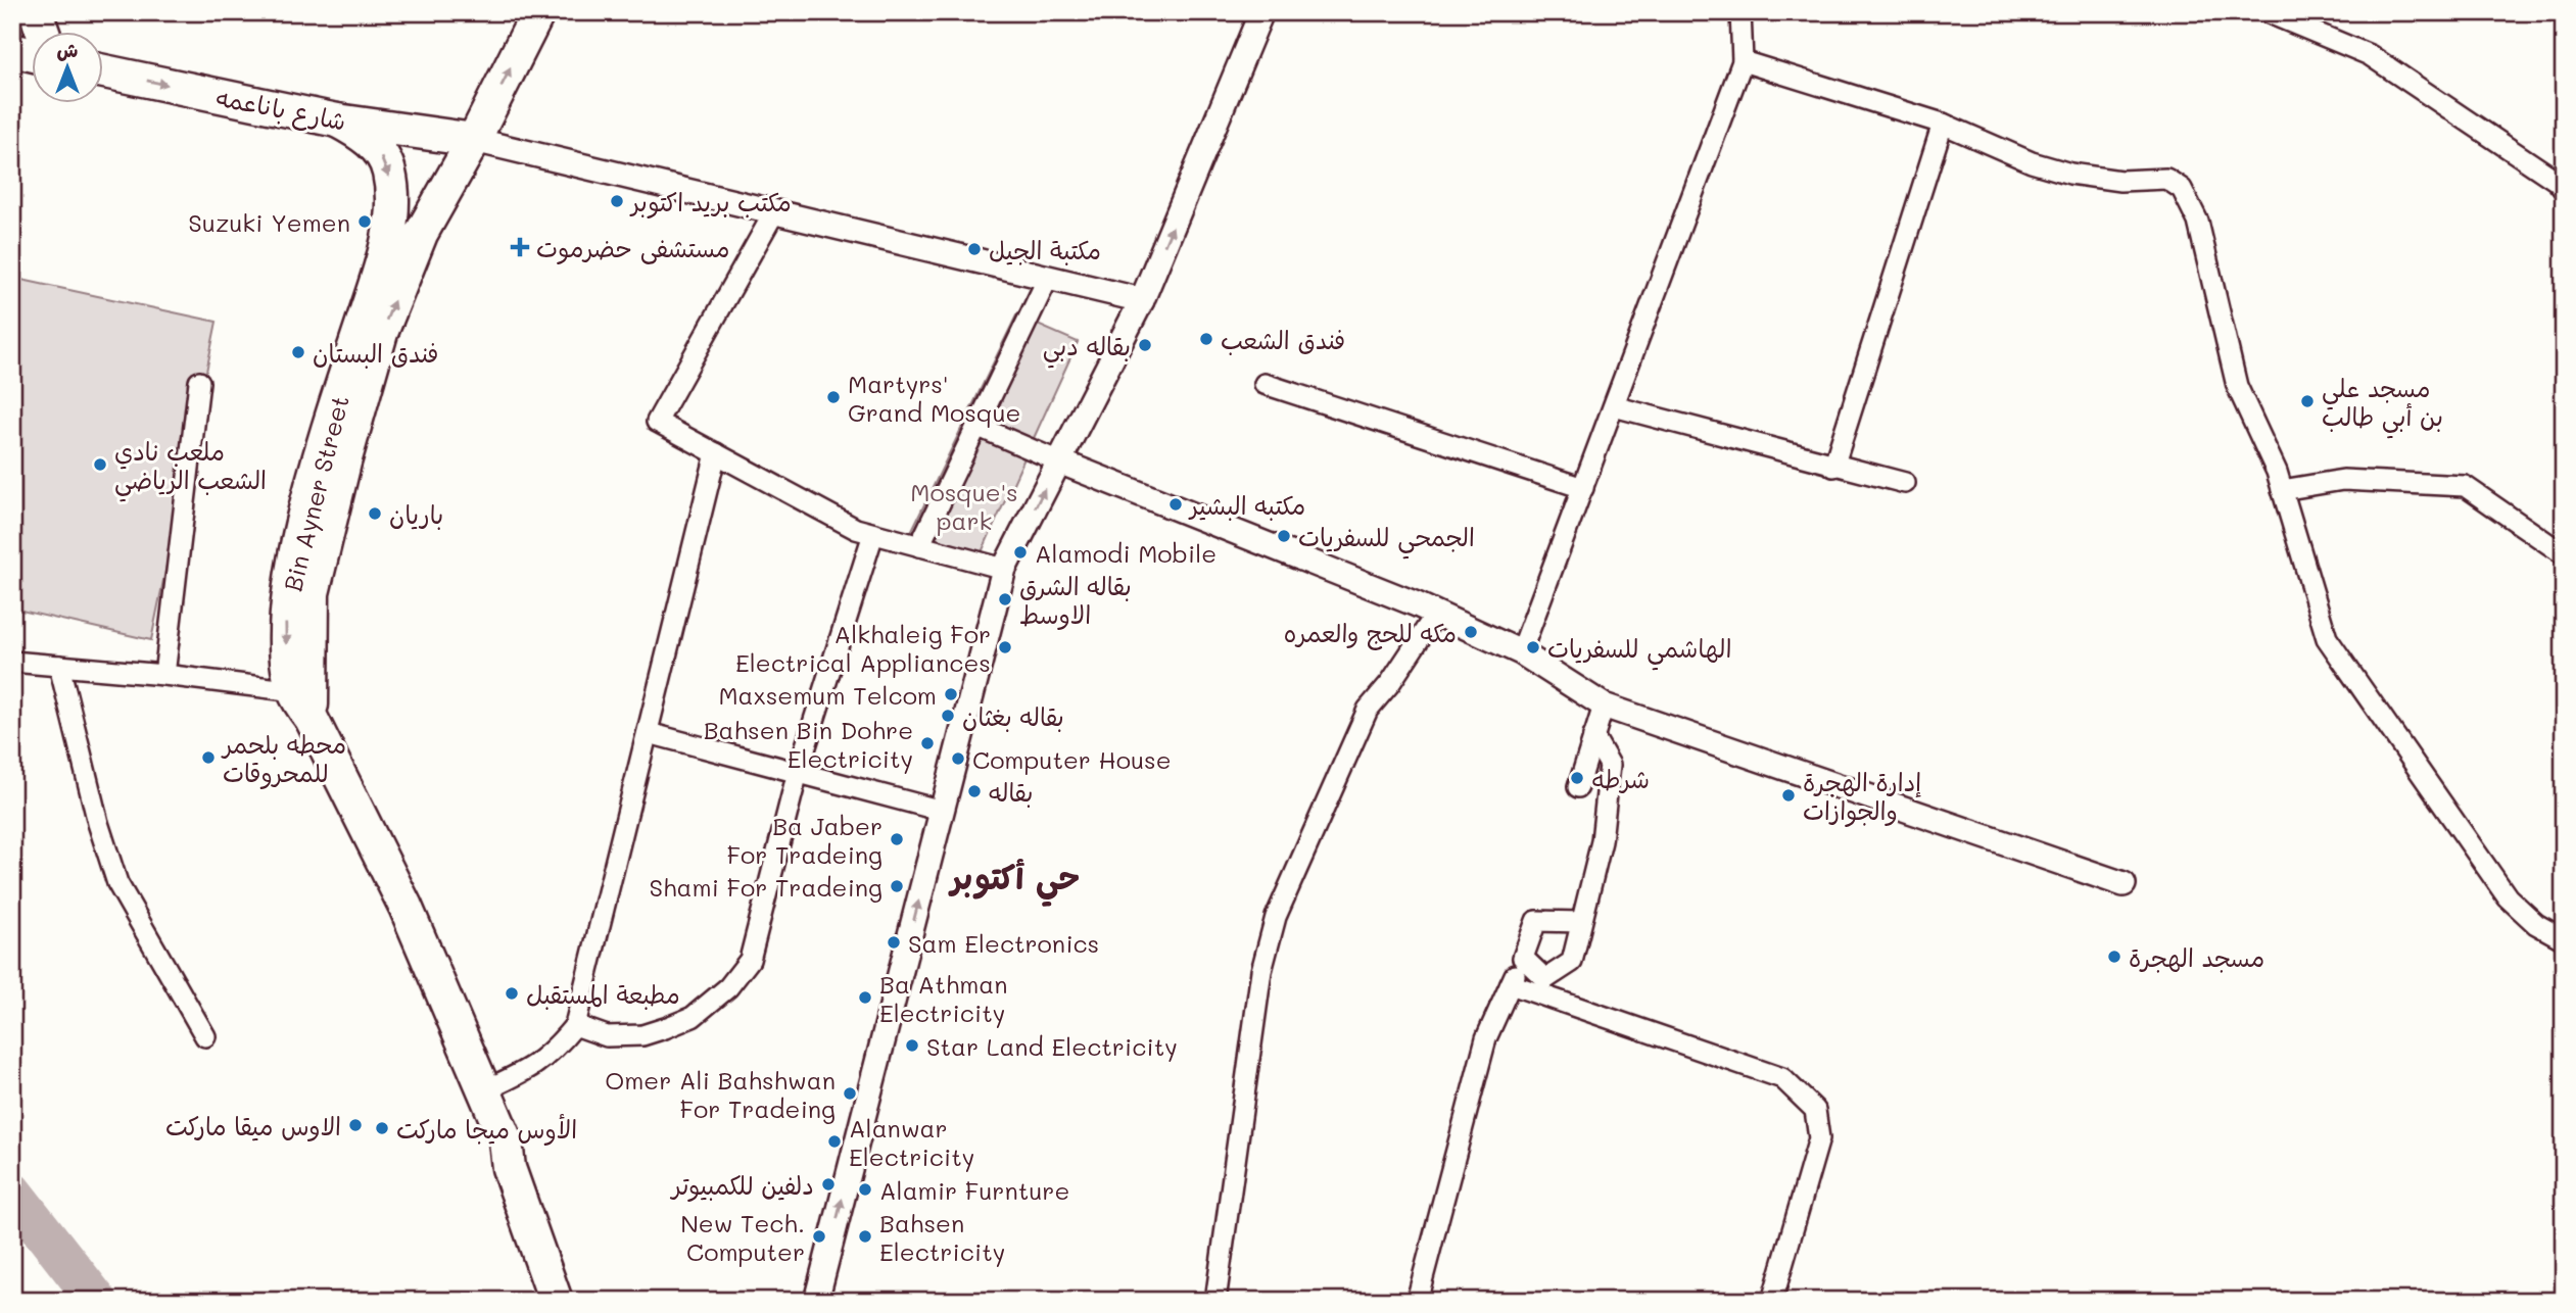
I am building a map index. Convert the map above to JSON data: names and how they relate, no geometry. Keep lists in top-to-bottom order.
{
  "streets": {
    "highway": ["شارع باناعمه", "Bin Ayner Street"]
  },
  "crossings": [
    ["شارع باناعمه", "Bin Ayner Street"]
  ],
  "one_way": ["شارع باناعمه"],
  "districts": ["حي أكتوبر"],
  "parks": ["Mosque's park"],
  "places": {
    "other": [
      "مكتب بريد اكتوبر",
      "Suzuki Yemen",
      "مكتبة الجيل",
      "فندق الشعب",
      "بقاله دبي",
      "فندق البستان",
      "Martyrs' Grand Mosque",
      "مسجد علي بن أبي طالب",
      "ملعب نادي الشعب الرياضي",
      "مكتبه البشير",
      "باريان",
      "الجمحي للسفريات",
      "Alamodi Mobile",
      "بقاله الشرق الاوسط",
      "مكه للحج والعمره",
      "Alkhaleig For Electrical Appliances",
      "الهاشمي للسفريات",
      "Maxsemum Telcom",
      "بقاله بغثان",
      "Bahsen Bin Dohre Electricity",
      "محطه بلحمر للمحروقات",
      "Computer House",
      "شرطه",
      "بقاله",
      "إدارة الهجرة والجوازات",
      "Ba Jaber For Tradeing",
      "Shami For Tradeing",
      "Sam Electronics",
      "مسجد الهجرة",
      "مطبعة المستقبل",
      "Ba Athman Electricity",
      "Star Land Electricity",
      "Omer Ali Bahshwan For Tradeing",
      "الاوس ميقا ماركت",
      "الأوس ميجا ماركت",
      "Alanwar Electricity",
      "دلفين للكمبيوتر",
      "Alamir Furnture",
      "New Tech. Computer",
      "Bahsen Electricity"
    ],
    "health": ["مستشفى حضرموت"]
  },
  "north": "top"
}
